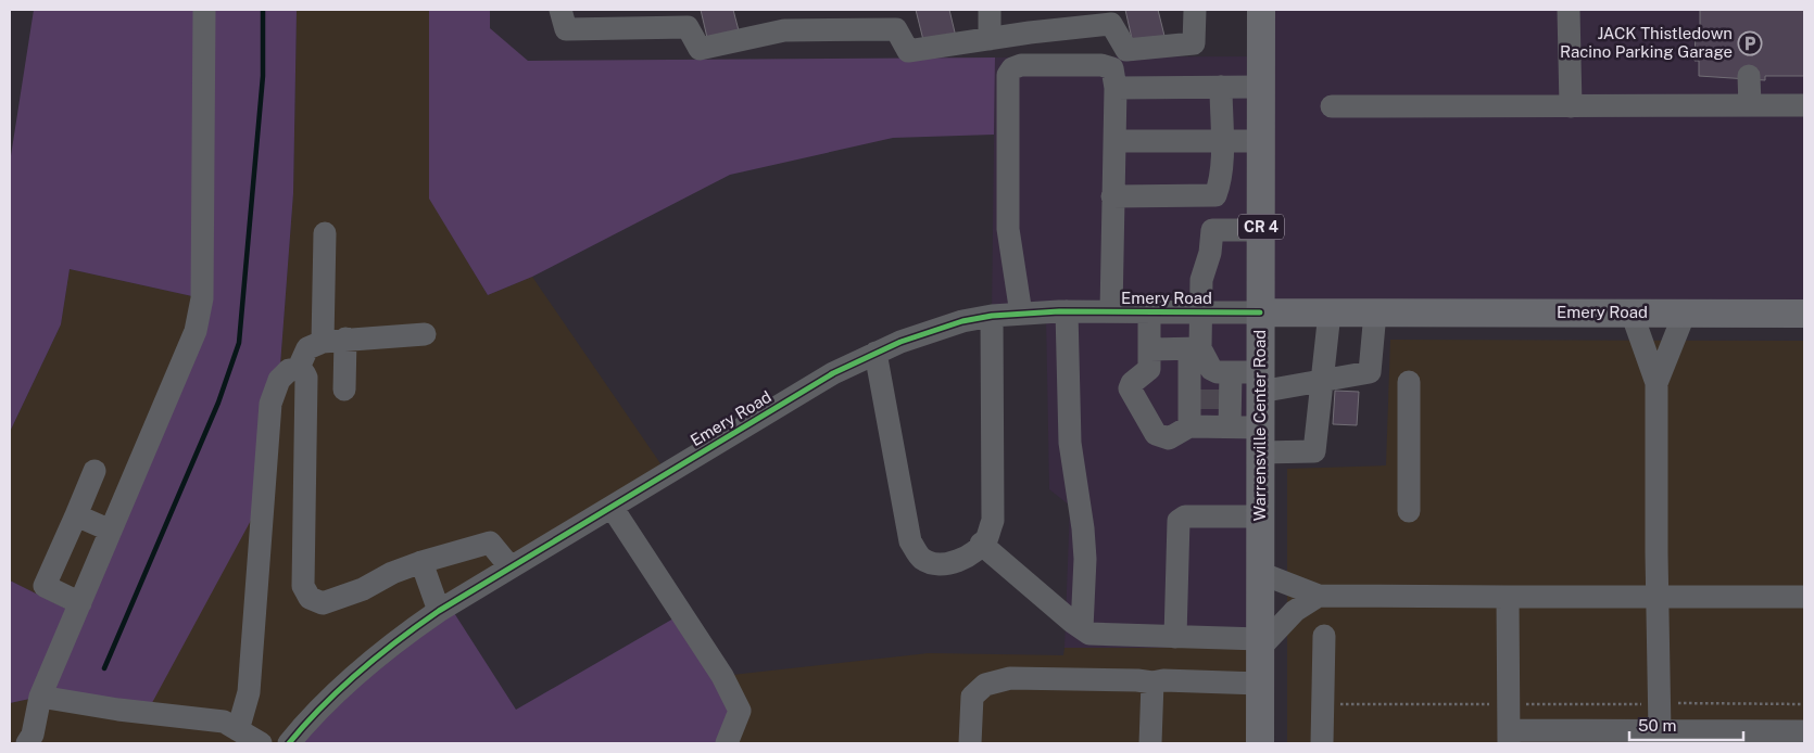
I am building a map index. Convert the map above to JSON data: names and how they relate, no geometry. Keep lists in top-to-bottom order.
{
  "streets": {
    "main road": ["CR 4", "Emery Road", "Warrensville Center Road"]
  },
  "crossings": [
    ["Emery Road", "Warrensville Center Road"]
  ],
  "places": {
    "parking": ["JACK Thistledown Racino Parking Garage"]
  },
  "scale_bar": "50 m"
}
